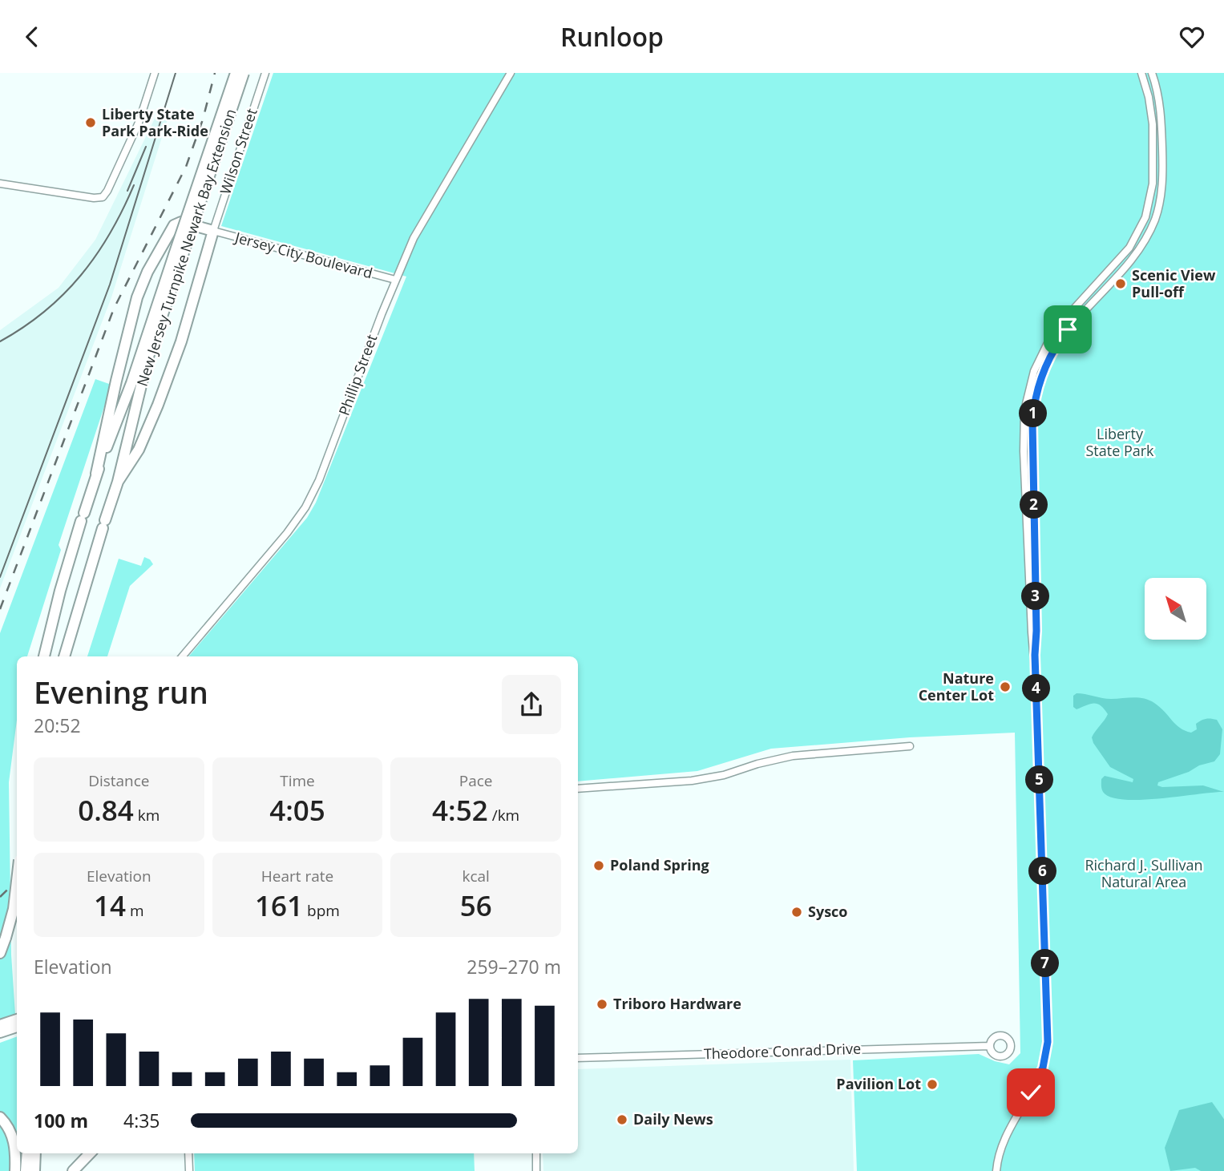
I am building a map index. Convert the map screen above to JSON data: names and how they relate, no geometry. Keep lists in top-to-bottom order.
{
  "streets": {
    "highway": ["New Jersey Turnpike Newark Bay Extension"],
    "street": [
      "Wilson Street",
      "Jersey City Boulevard",
      "Phillip Street",
      "Theodore Conrad Drive"
    ]
  },
  "crossings": [
    ["Wilson Street", "Jersey City Boulevard"],
    ["Jersey City Boulevard", "Phillip Street"]
  ],
  "parks": ["Liberty State Park", "Richard J. Sullivan Natural Area"],
  "places": [
    "Liberty State Park Park-Ride",
    "Scenic View Pull-off",
    "Nature Center Lot",
    "Poland Spring",
    "Sysco",
    "Triboro Hardware",
    "Pavilion Lot",
    "Daily News"
  ],
  "north": "top left",
  "page": {
    "header": "Runloop",
    "pins": [
      "1",
      "2",
      "3",
      "4",
      "5",
      "6",
      "7"
    ],
    "heading": ["Evening run", "20:52"],
    "stats": [
      ["Distance", "0.84 km"],
      ["Time", "4:05"],
      ["Pace", "4:52 /km"],
      ["Elevation", "14 m"],
      ["Heart rate", "161 bpm"],
      ["kcal", "56"]
    ],
    "chart": ["Elevation", "259–270 m"],
    "list": [
      {
        "name": "100 m",
        "note": "4:35"
      }
    ]
  }
}
